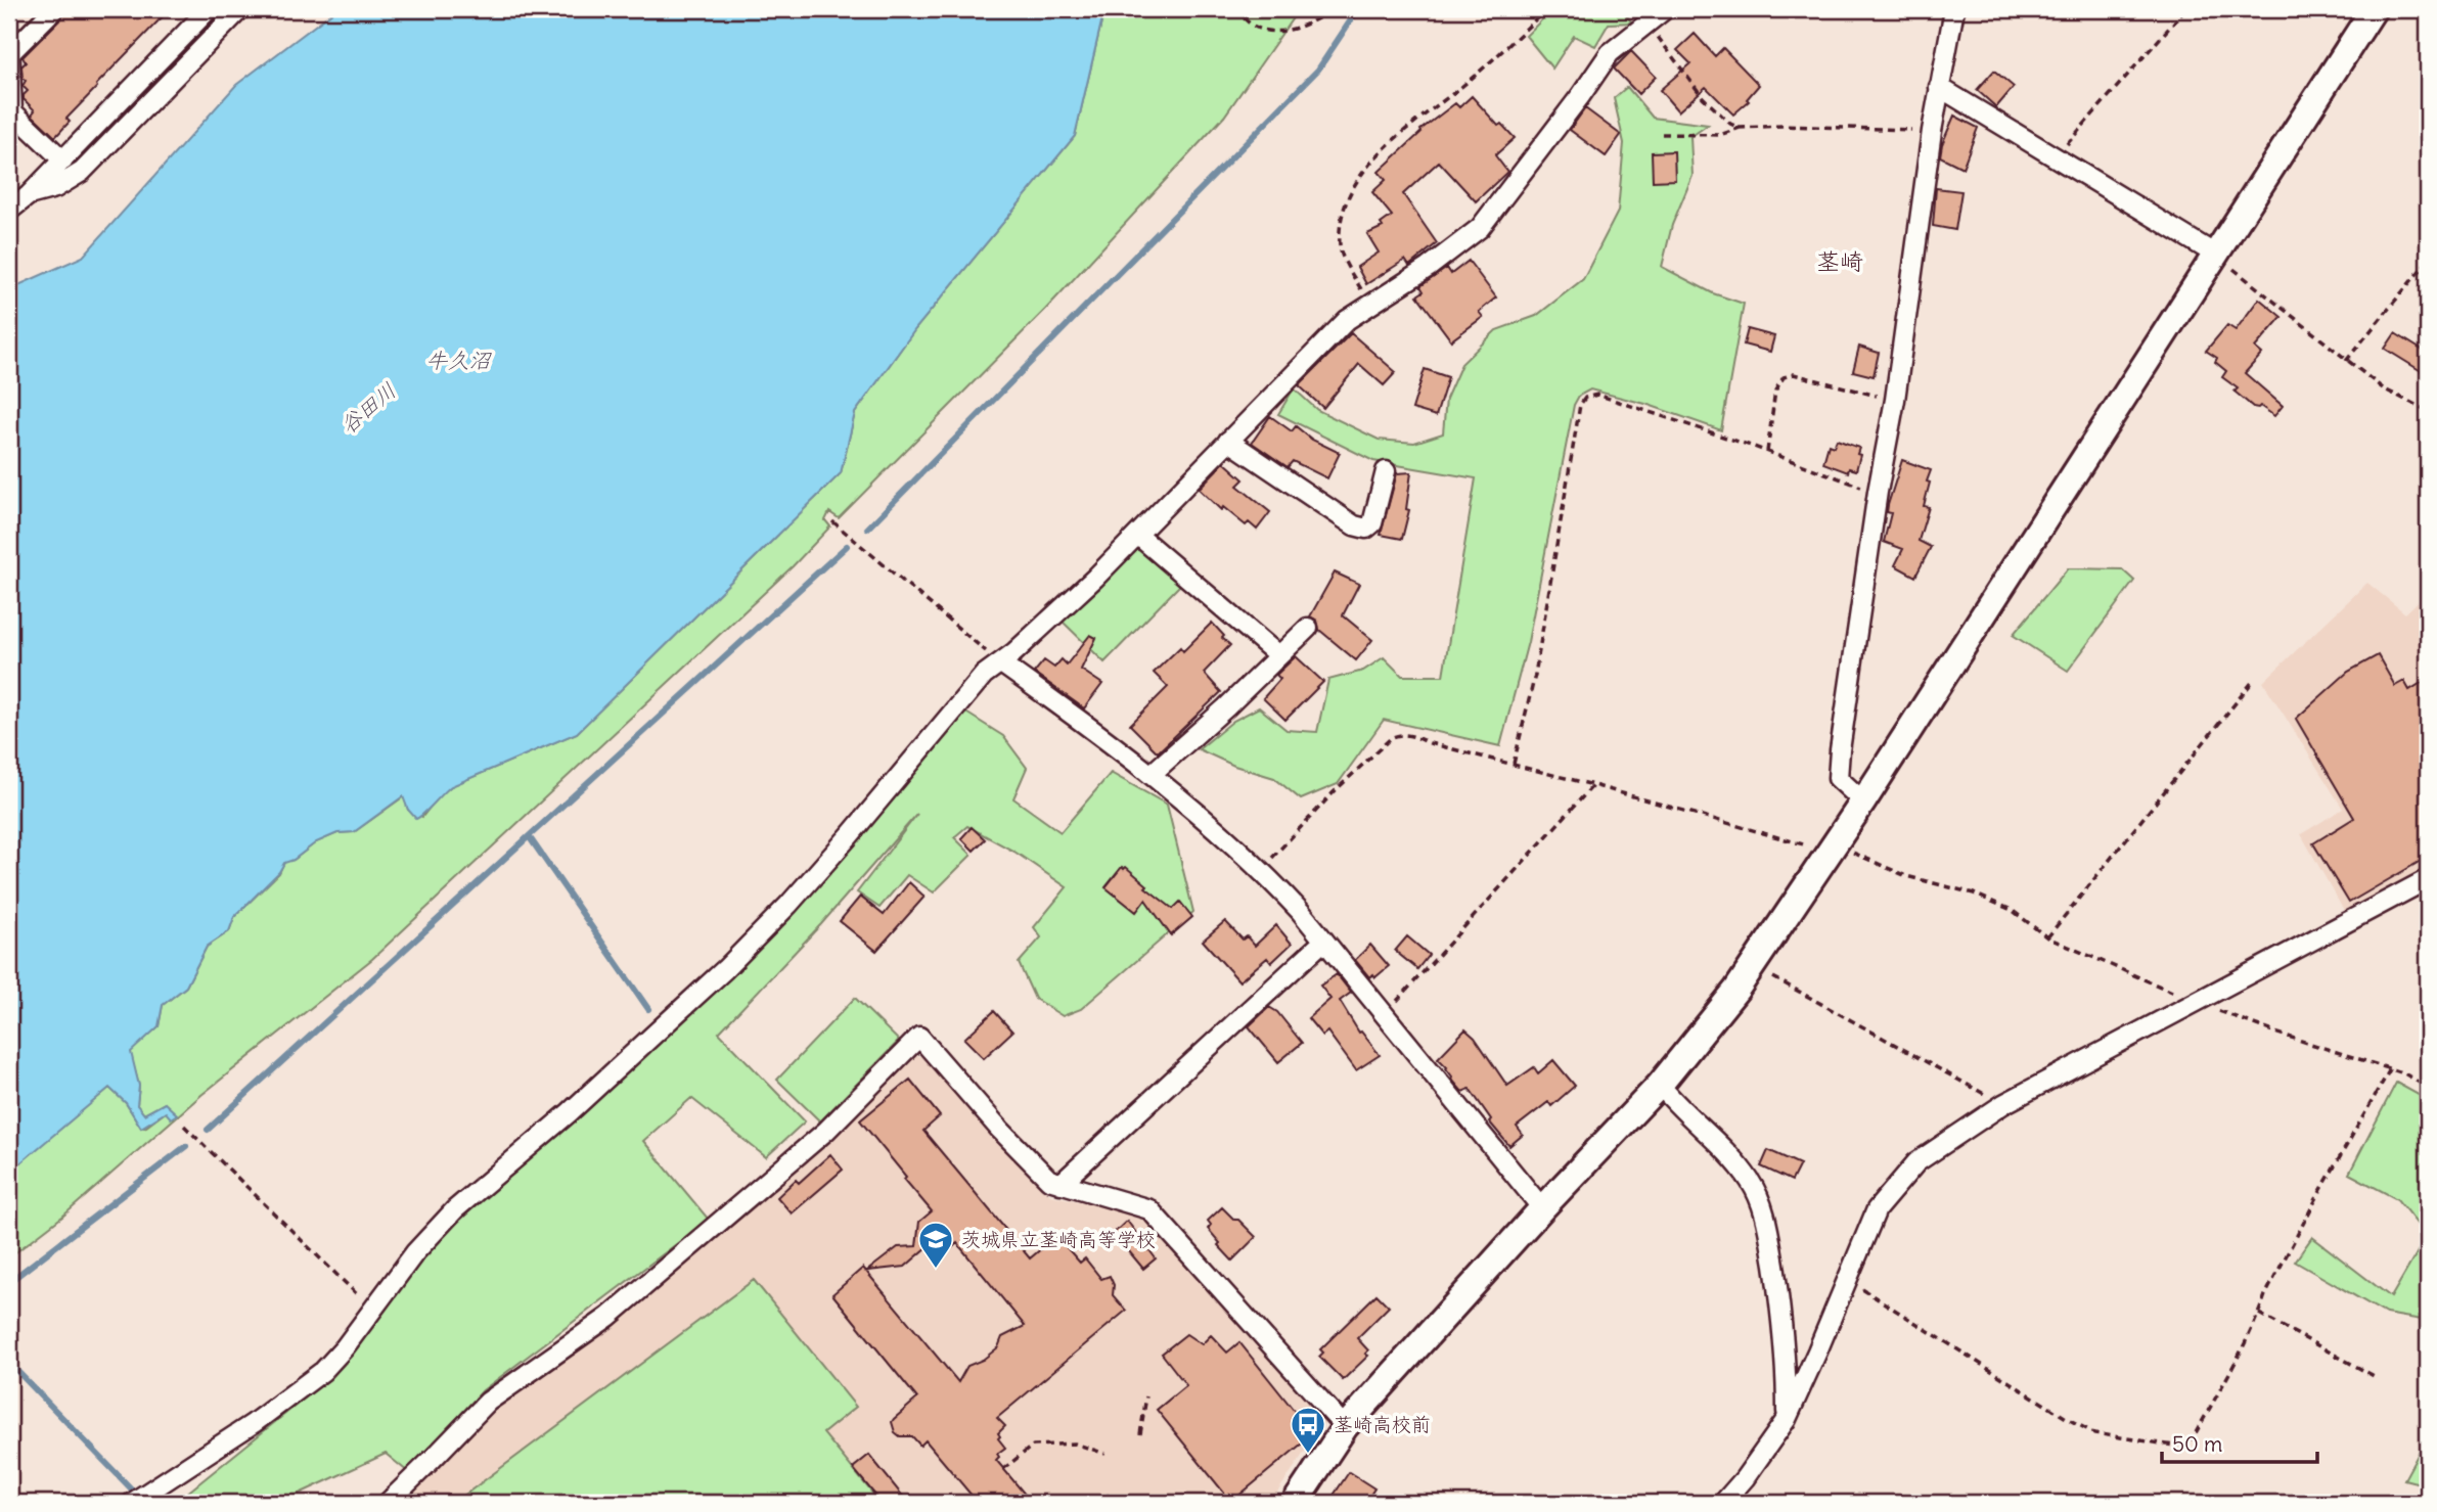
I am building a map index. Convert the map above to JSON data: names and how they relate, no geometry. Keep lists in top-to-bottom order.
{
  "districts": ["茎崎"],
  "water": ["牛久沼", "谷田川"],
  "places": {
    "school or university": ["茨城県立茎崎高等学校"],
    "bus stop": ["茎崎高校前"]
  },
  "scale_bar": "50 m"
}
